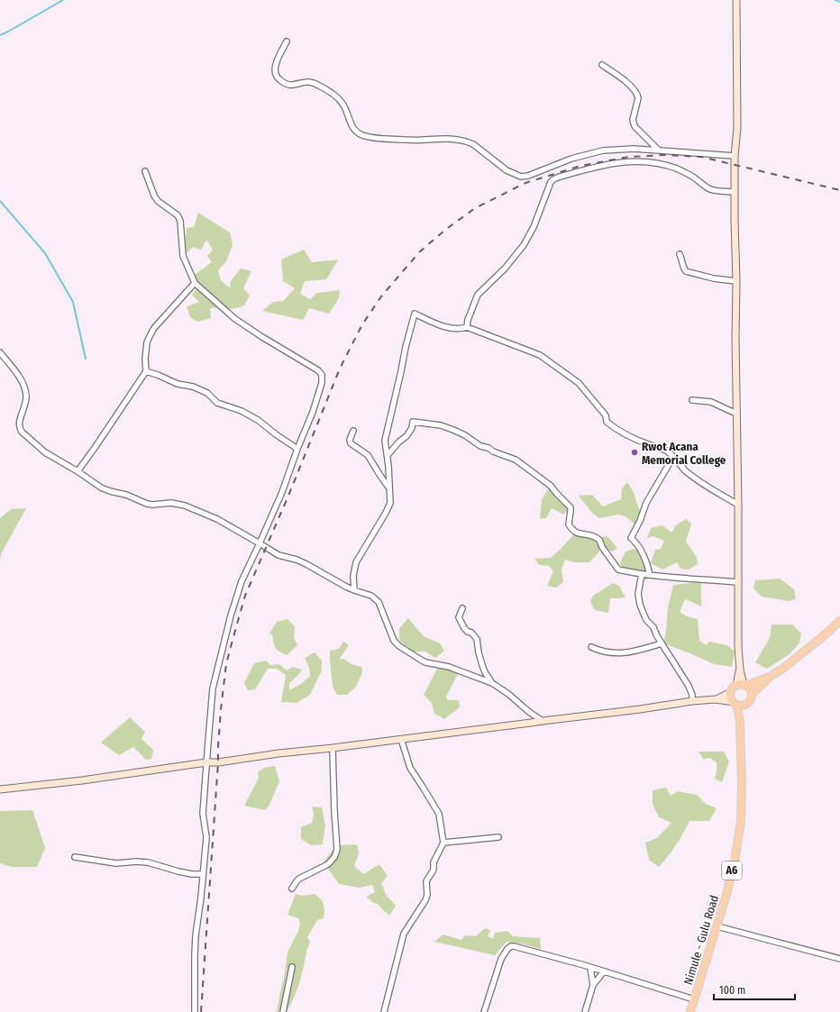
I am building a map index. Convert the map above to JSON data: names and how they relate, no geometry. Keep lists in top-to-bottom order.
{
  "streets": {
    "main road": ["A6", "Nimule - Gulu Road"]
  },
  "crossings": [
    ["A6", "Nimule - Gulu Road"]
  ],
  "places": ["Rwot Acana Memorial College"],
  "scale_bar": "100 m"
}
